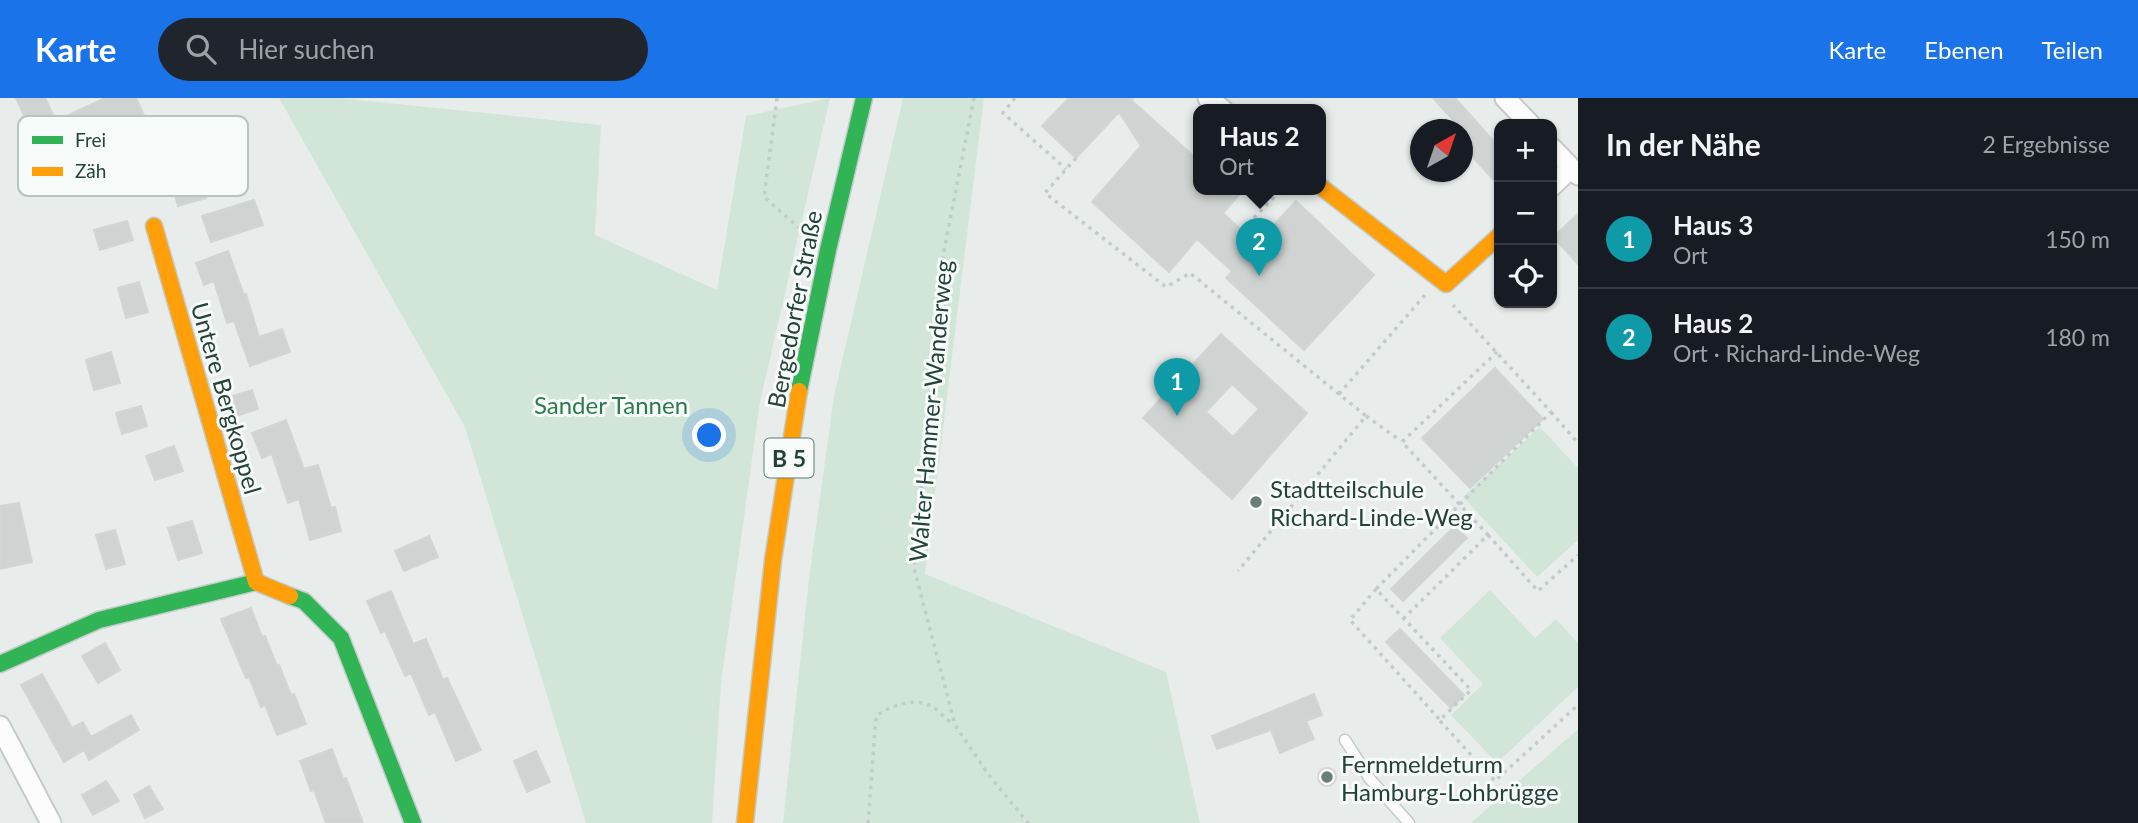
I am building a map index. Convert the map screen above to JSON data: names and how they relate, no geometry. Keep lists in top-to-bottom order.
{
  "streets": {
    "street": ["Bergedorfer Straße", "Untere Bergkoppel", "B 5"],
    "path": ["Walter Hammer-Wanderweg"]
  },
  "parks": ["Sander Tannen"],
  "places": ["Stadtteilschule Richard-Linde-Weg", "Fernmeldeturm Hamburg-Lohbrügge"],
  "legend": ["Frei", "Zäh"],
  "north": "top right",
  "page": {
    "header": "Karte",
    "search": "Hier suchen",
    "nav": ["Karte", "Ebenen", "Teilen"],
    "heading": ["In der Nähe", "2 Ergebnisse"],
    "popup": ["Haus 2", "Ort"],
    "map_buttons": ["+", "−"],
    "list": [
      {
        "mark": "1",
        "name": "Haus 3",
        "note": "Ort",
        "value": "150 m"
      },
      {
        "mark": "2",
        "name": "Haus 2",
        "note": "Ort · Richard-Linde-Weg",
        "value": "180 m"
      }
    ],
    "pins": ["2", "1"]
  }
}
